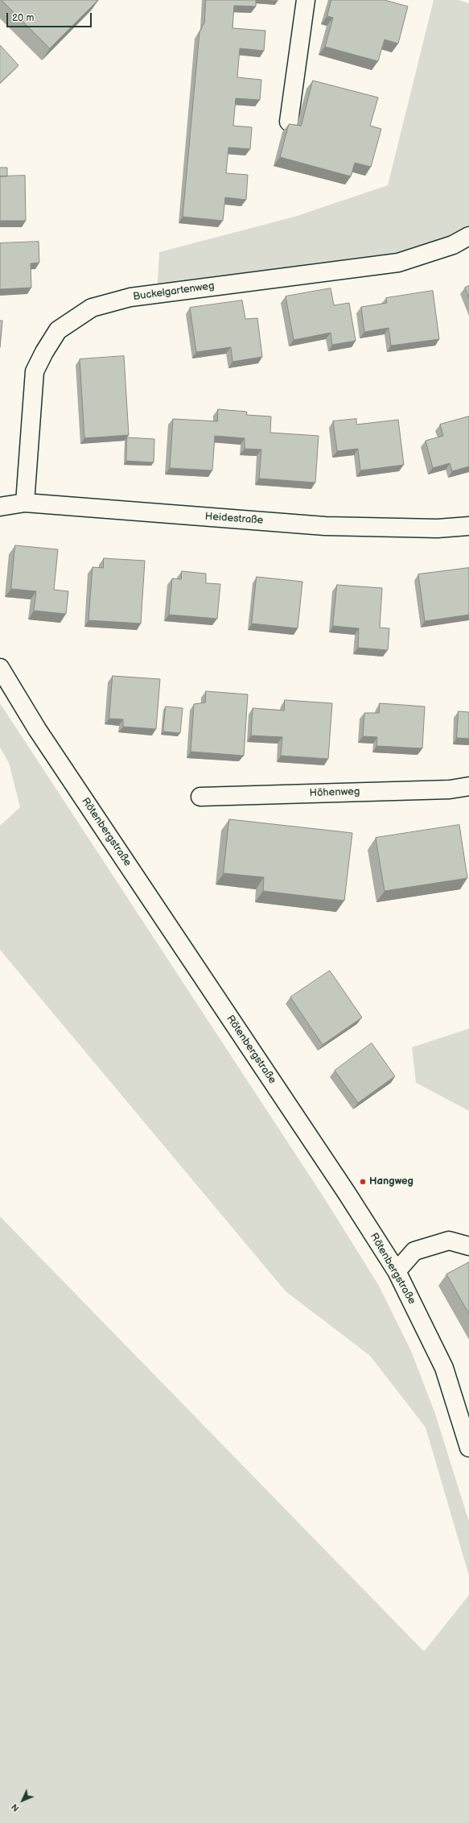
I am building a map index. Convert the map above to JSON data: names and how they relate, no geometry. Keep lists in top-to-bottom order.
{
  "streets": {
    "street": [
      "Buckelgartenweg",
      "Heidestraße",
      "Höhenweg",
      "Rötenbergstraße"
    ]
  },
  "crossings": [
    ["Buckelgartenweg", "Heidestraße"]
  ],
  "places": ["Hangweg"],
  "scale_bar": "20 m",
  "north": "bottom left"
}
